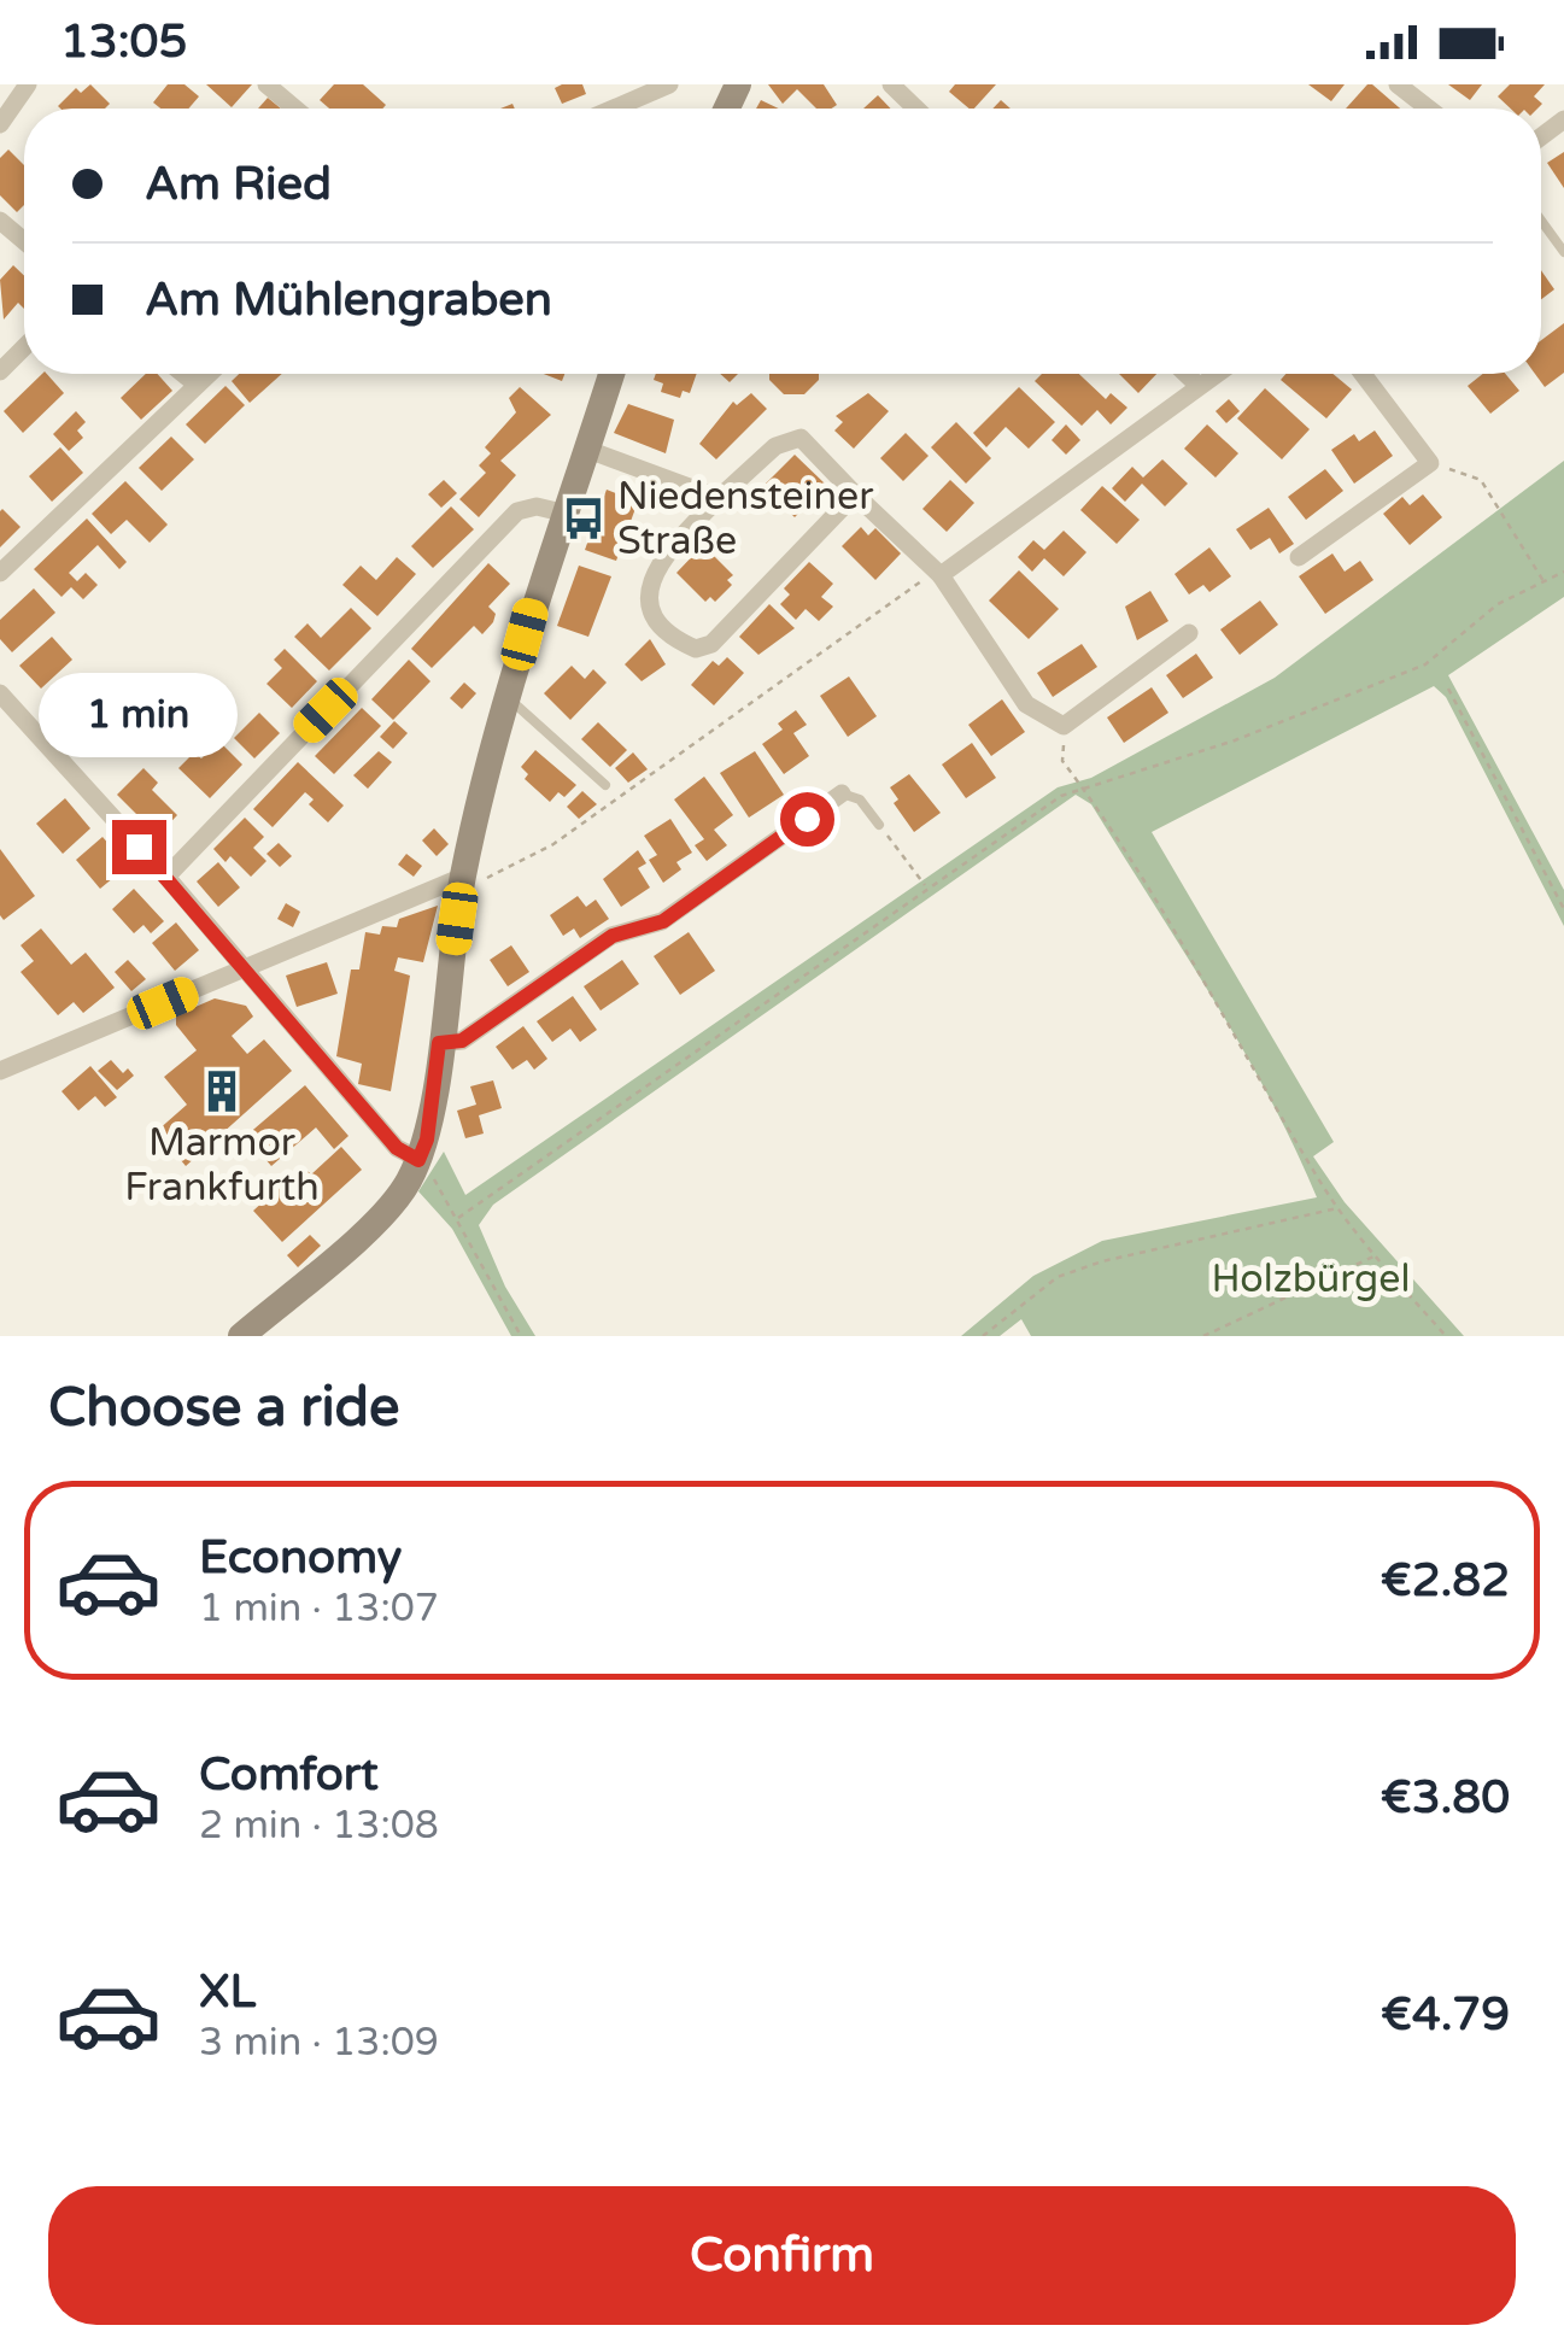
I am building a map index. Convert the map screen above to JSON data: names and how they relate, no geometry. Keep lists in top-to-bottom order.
{
  "parks": ["Holzbürgel"],
  "places": {
    "bus stop": ["Niedensteiner Straße"],
    "building": ["Marmor Frankfurth"]
  },
  "page": {
    "status": "13:05",
    "banner": ["Am Ried", "Am Mühlengraben"],
    "bubble": "1 min",
    "heading": "Choose a ride",
    "list": [
      {
        "name": "Economy",
        "note": "1 min · 13:07",
        "value": "€2.82"
      },
      {
        "name": "Comfort",
        "note": "2 min · 13:08",
        "value": "€3.80"
      },
      {
        "name": "XL",
        "note": "3 min · 13:09",
        "value": "€4.79"
      }
    ],
    "buttons": "Confirm"
  }
}
